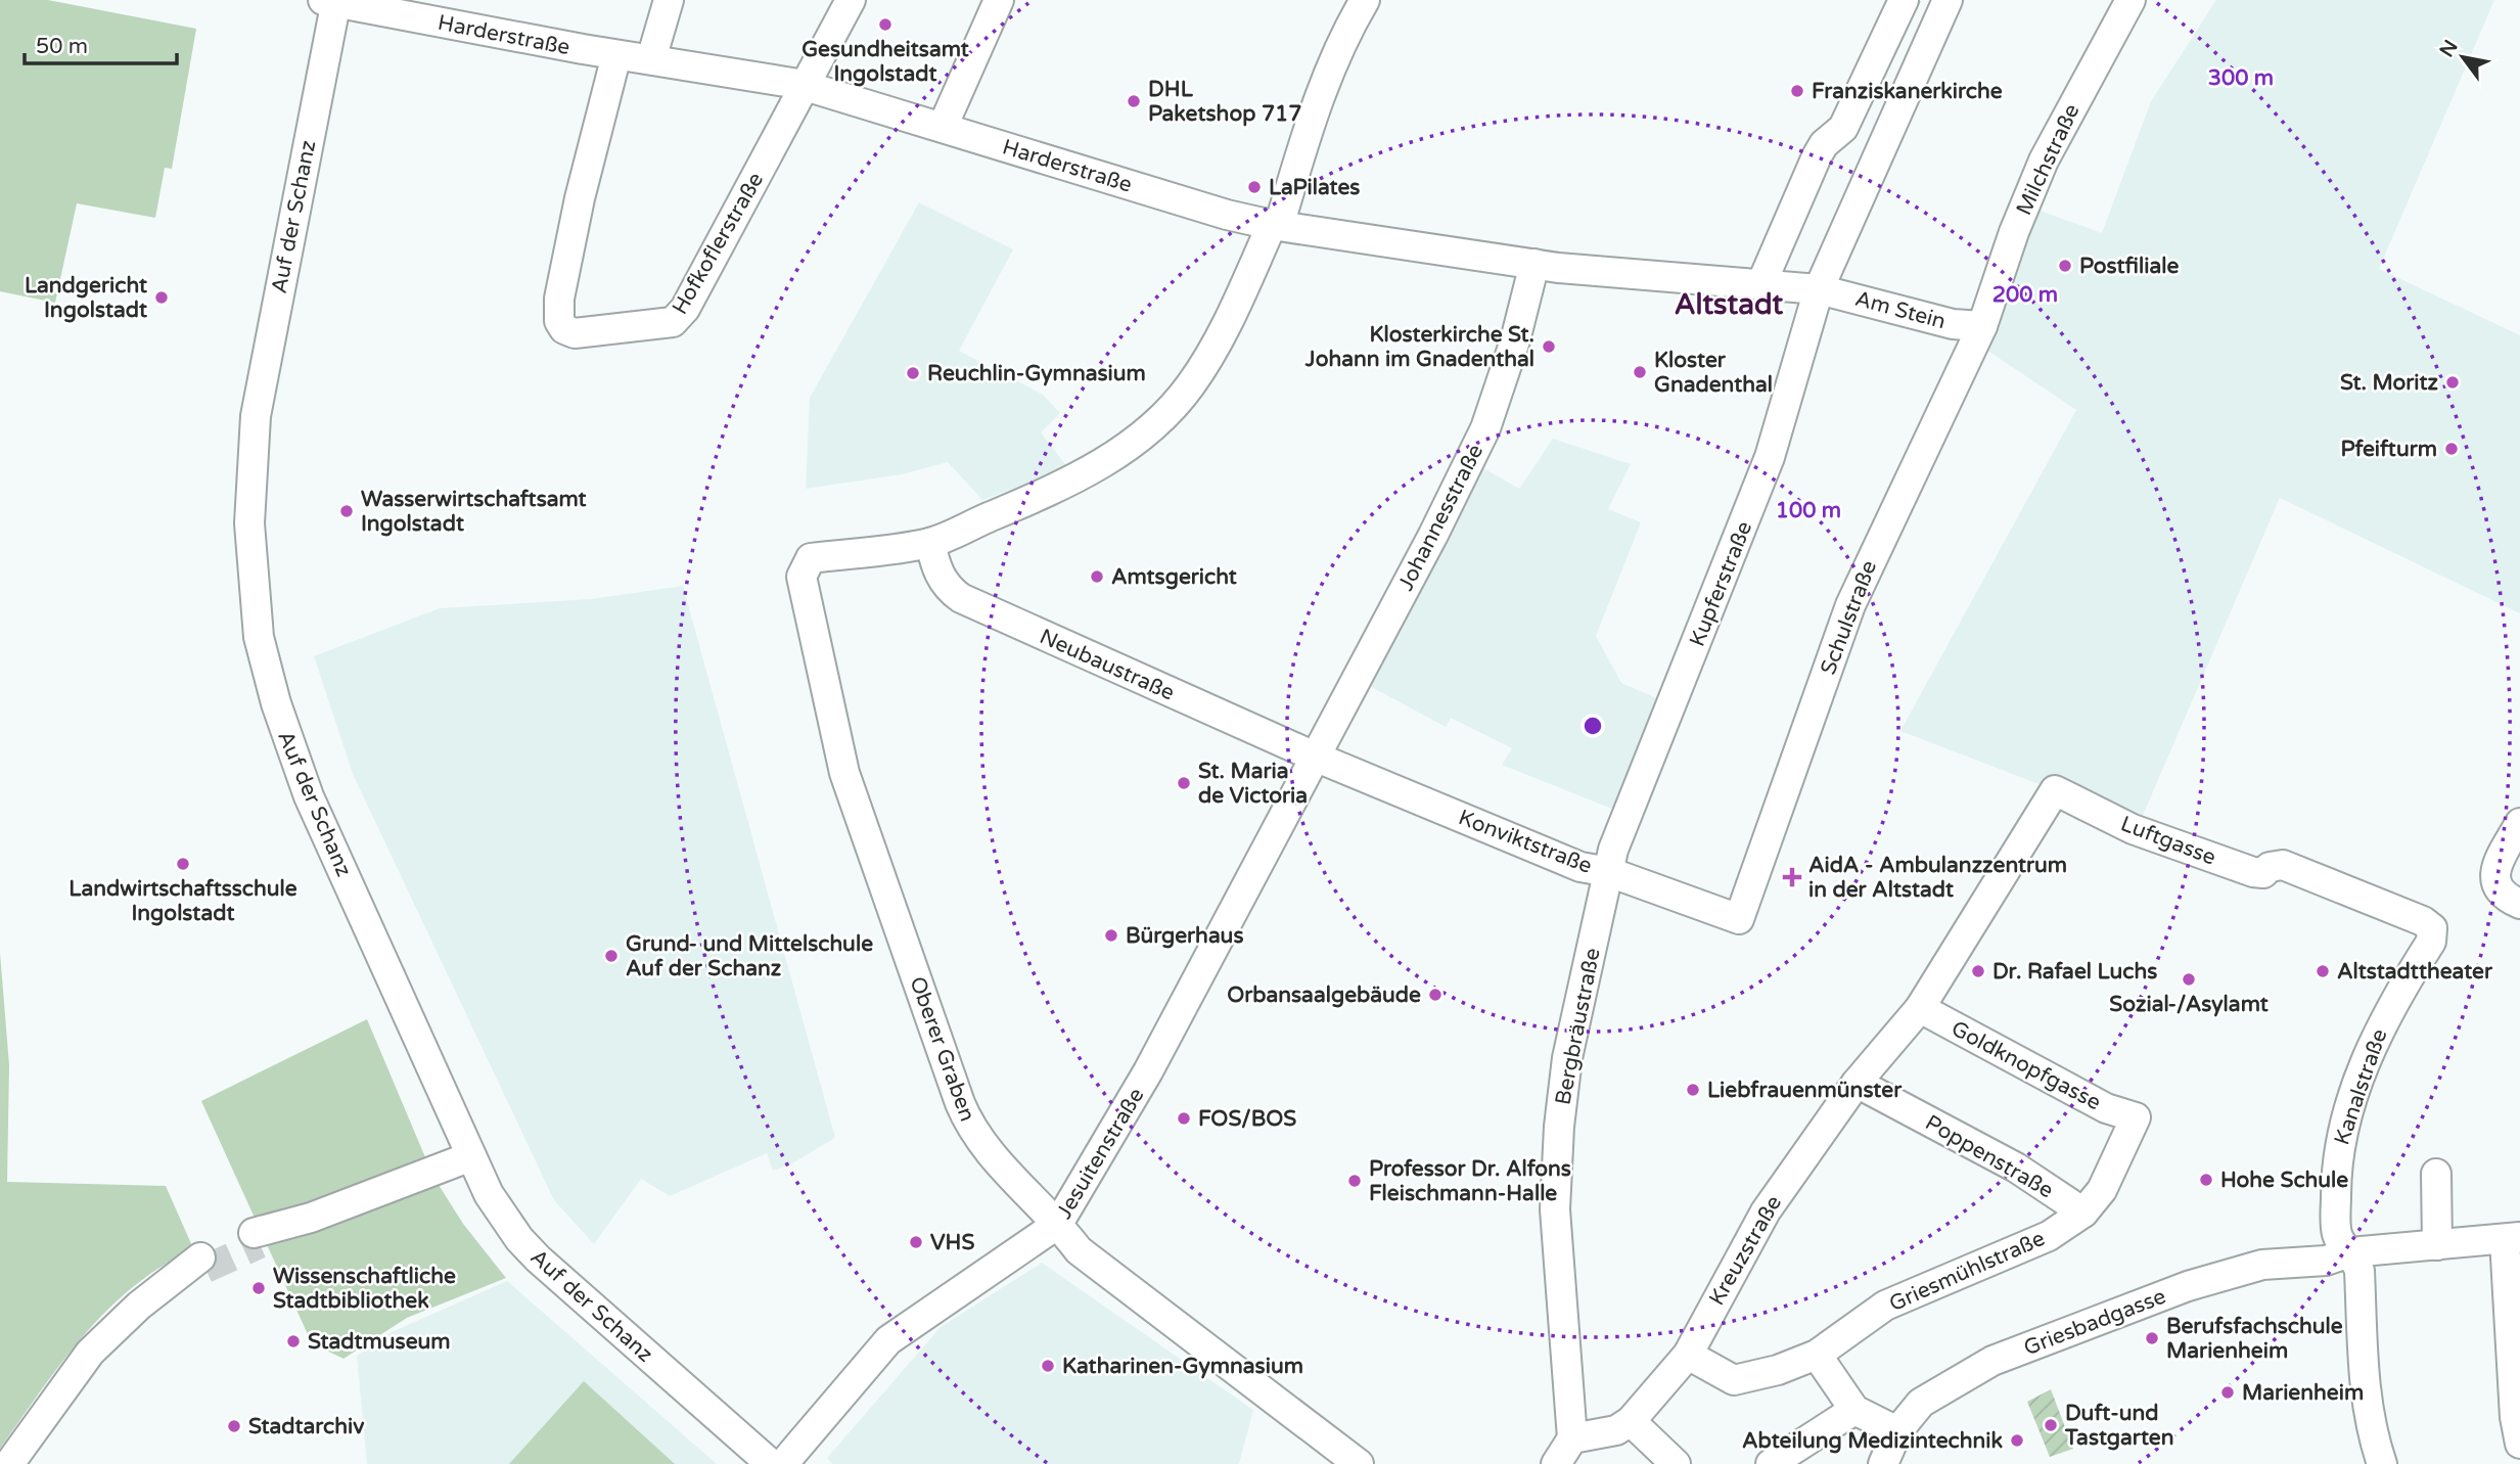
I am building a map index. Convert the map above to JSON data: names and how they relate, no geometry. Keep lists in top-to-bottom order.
{
  "streets": {
    "street": [
      "Harderstraße",
      "Milchstraße",
      "Auf der Schanz",
      "Hofkoflerstraße",
      "Am Stein",
      "Johannesstraße",
      "Kupferstraße",
      "Schulstraße",
      "Neubaustraße",
      "Luftgasse",
      "Konviktstraße",
      "Bergbräustraße",
      "Oberer Graben",
      "Goldknopfgasse",
      "Kanalstraße",
      "Jesuitenstraße",
      "Poppenstraße",
      "Kreuzstraße",
      "Griesmühlstraße",
      "Griesbadgasse"
    ]
  },
  "crossings": [
    ["Harderstraße", "Auf der Schanz"],
    ["Harderstraße", "Hofkoflerstraße"],
    ["Harderstraße", "Am Stein"],
    ["Harderstraße", "Johannesstraße"],
    ["Harderstraße", "Kupferstraße"],
    ["Milchstraße", "Am Stein"],
    ["Milchstraße", "Schulstraße"],
    ["Am Stein", "Kupferstraße"],
    ["Am Stein", "Schulstraße"],
    ["Johannesstraße", "Neubaustraße"],
    ["Johannesstraße", "Konviktstraße"],
    ["Johannesstraße", "Jesuitenstraße"],
    ["Kupferstraße", "Konviktstraße"],
    ["Kupferstraße", "Bergbräustraße"],
    ["Schulstraße", "Konviktstraße"],
    ["Neubaustraße", "Konviktstraße"],
    ["Neubaustraße", "Oberer Graben"],
    ["Neubaustraße", "Jesuitenstraße"],
    ["Luftgasse", "Kanalstraße"],
    ["Luftgasse", "Kreuzstraße"],
    ["Konviktstraße", "Bergbräustraße"],
    ["Konviktstraße", "Jesuitenstraße"],
    ["Bergbräustraße", "Kreuzstraße"],
    ["Oberer Graben", "Jesuitenstraße"],
    ["Goldknopfgasse", "Poppenstraße"],
    ["Goldknopfgasse", "Kreuzstraße"],
    ["Goldknopfgasse", "Griesmühlstraße"],
    ["Kanalstraße", "Griesbadgasse"],
    ["Poppenstraße", "Kreuzstraße"],
    ["Poppenstraße", "Griesmühlstraße"],
    ["Kreuzstraße", "Griesmühlstraße"]
  ],
  "districts": ["Altstadt"],
  "places": {
    "other": [
      "Gesundheitsamt Ingolstadt",
      "Franziskanerkirche",
      "DHL Paketshop 717",
      "LaPilates",
      "Postfiliale",
      "Landgericht Ingolstadt",
      "Klosterkirche St. Johann im Gnadenthal",
      "Kloster Gnadenthal",
      "Reuchlin-Gymnasium",
      "St. Moritz",
      "Pfeifturm",
      "Wasserwirtschaftsamt Ingolstadt",
      "Amtsgericht",
      "St. Maria de Victoria",
      "Landwirtschaftsschule Ingolstadt",
      "Bürgerhaus",
      "Grund- und Mittelschule Auf der Schanz",
      "Dr. Rafael Luchs",
      "Altstadttheater",
      "Sozial-/Asylamt",
      "Orbansaalgebäude",
      "Liebfrauenmünster",
      "FOS/BOS",
      "Hohe Schule",
      "Professor Dr. Alfons Fleischmann-Halle",
      "VHS",
      "Wissenschaftliche Stadtbibliothek",
      "Berufsfachschule Marienheim",
      "Stadtmuseum",
      "Katharinen-Gymnasium",
      "Marienheim",
      "Duft-und Tastgarten",
      "Stadtarchiv",
      "Abteilung Medizintechnik"
    ],
    "health": ["AidA - Ambulanzzentrum in der Altstadt"]
  },
  "scale_bar": "50 m",
  "north": "top left",
  "rings": ["300 m", "200 m", "100 m"]
}
